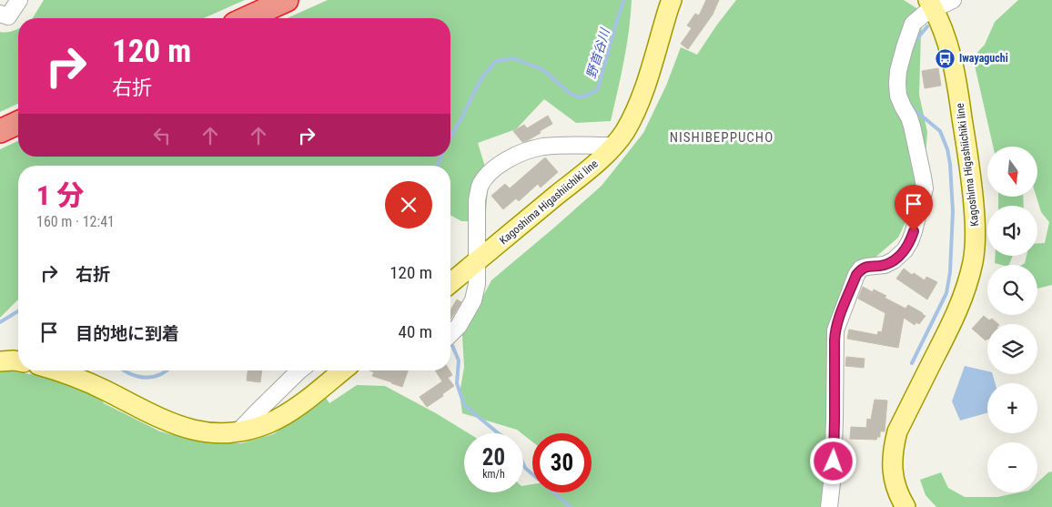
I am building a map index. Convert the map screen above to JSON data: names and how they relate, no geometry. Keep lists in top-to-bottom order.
{
  "streets": {
    "main road": ["Kagoshima Higashiichiki line"]
  },
  "districts": ["NISHIBEPPUCHO"],
  "water": ["野首谷川"],
  "places": {
    "bus stop": ["Iwayaguchi"]
  },
  "north": "bottom",
  "page": {
    "turn": ["120 m", "右折"],
    "map_buttons": ["+", "−"],
    "heading": ["1 分", "160 m · 12:41"],
    "list": [
      {
        "name": "右折",
        "value": "120 m"
      },
      {
        "name": "目的地に到着",
        "value": "40 m"
      }
    ],
    "speed": "20 km/h",
    "limit": "30"
  }
}
